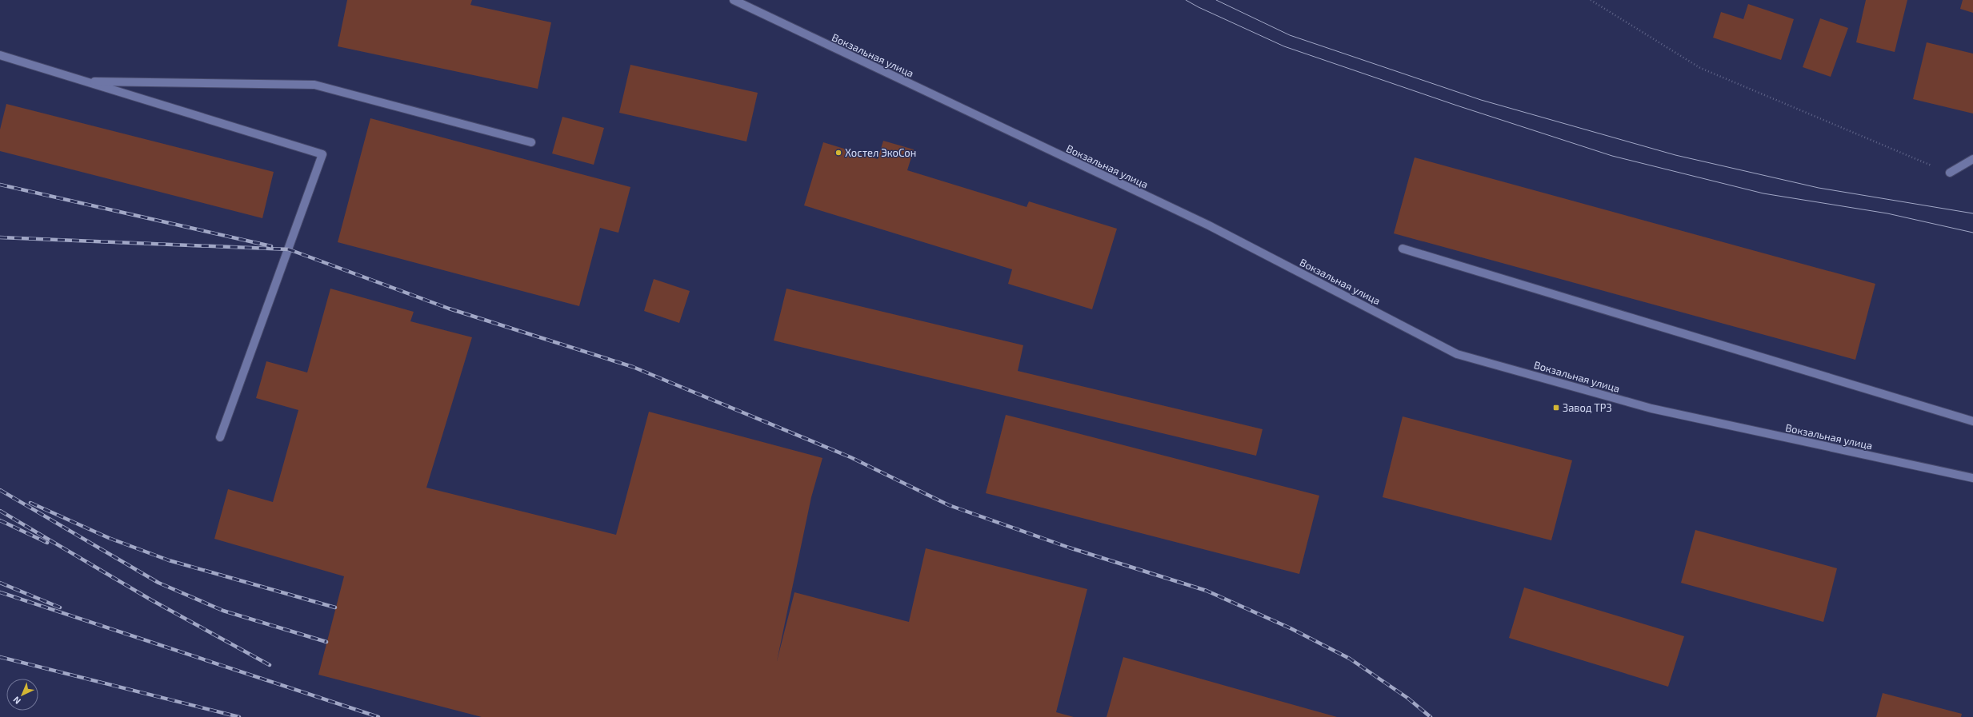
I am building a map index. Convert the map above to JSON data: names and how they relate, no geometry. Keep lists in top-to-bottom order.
{
  "streets": {
    "street": ["Вокзальная улица"]
  },
  "places": {
    "other": ["Хостел ЭкоСон"],
    "transit": ["Завод ТРЗ"]
  },
  "north": "bottom left"
}
